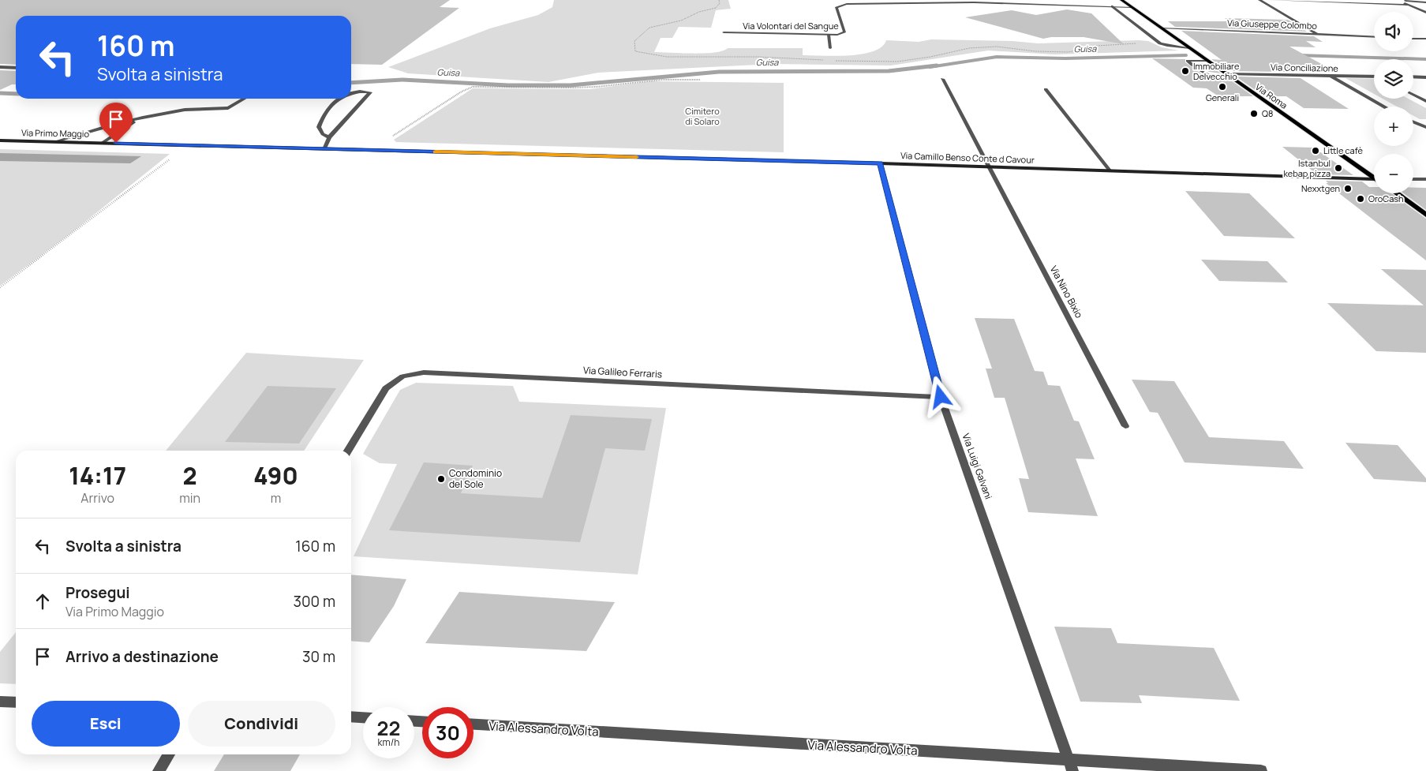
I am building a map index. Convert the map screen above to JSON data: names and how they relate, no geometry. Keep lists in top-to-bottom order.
{
  "streets": {
    "main road": ["Via Roma"],
    "street": [
      "Via Giuseppe Colombo",
      "Via Volontari del Sangue",
      "Via Conciliazione",
      "Via Primo Maggio",
      "Via Camillo Benso Conte d Cavour",
      "Via Nino Bixio",
      "Via Galileo Ferraris",
      "Via Luigi Galvani",
      "Via Alessandro Volta"
    ]
  },
  "crossings": [
    ["Via Giuseppe Colombo", "Via Roma"],
    ["Via Volontari del Sangue", "Via Roma"],
    ["Via Conciliazione", "Via Roma"],
    ["Via Primo Maggio", "Via Camillo Benso Conte d Cavour"],
    ["Via Camillo Benso Conte d Cavour", "Via Nino Bixio"],
    ["Via Camillo Benso Conte d Cavour", "Via Luigi Galvani"],
    ["Via Galileo Ferraris", "Via Luigi Galvani"],
    ["Via Luigi Galvani", "Via Alessandro Volta"]
  ],
  "water": ["Guisa"],
  "parks": ["Cimitero di Solaro"],
  "places": [
    "Immobiliare Delvecchio",
    "Generali",
    "Q8",
    "Little cafè",
    "Istanbul kebap pizza",
    "Nexxtgen",
    "OroCash",
    "Condominio del Sole"
  ],
  "page": {
    "map_buttons": ["+", "−"],
    "turn": ["160 m", "Svolta a sinistra"],
    "eta": [
      "14:17",
      "Arrivo",
      "2",
      "min",
      "490",
      "m"
    ],
    "list": [
      {
        "name": "Svolta a sinistra",
        "value": "160 m"
      },
      {
        "name": "Prosegui",
        "note": "Via Primo Maggio",
        "value": "300 m"
      },
      {
        "name": "Arrivo a destinazione",
        "value": "30 m"
      }
    ],
    "buttons": ["Esci", "Condividi"],
    "speed": "22 km/h",
    "limit": "30"
  }
}
